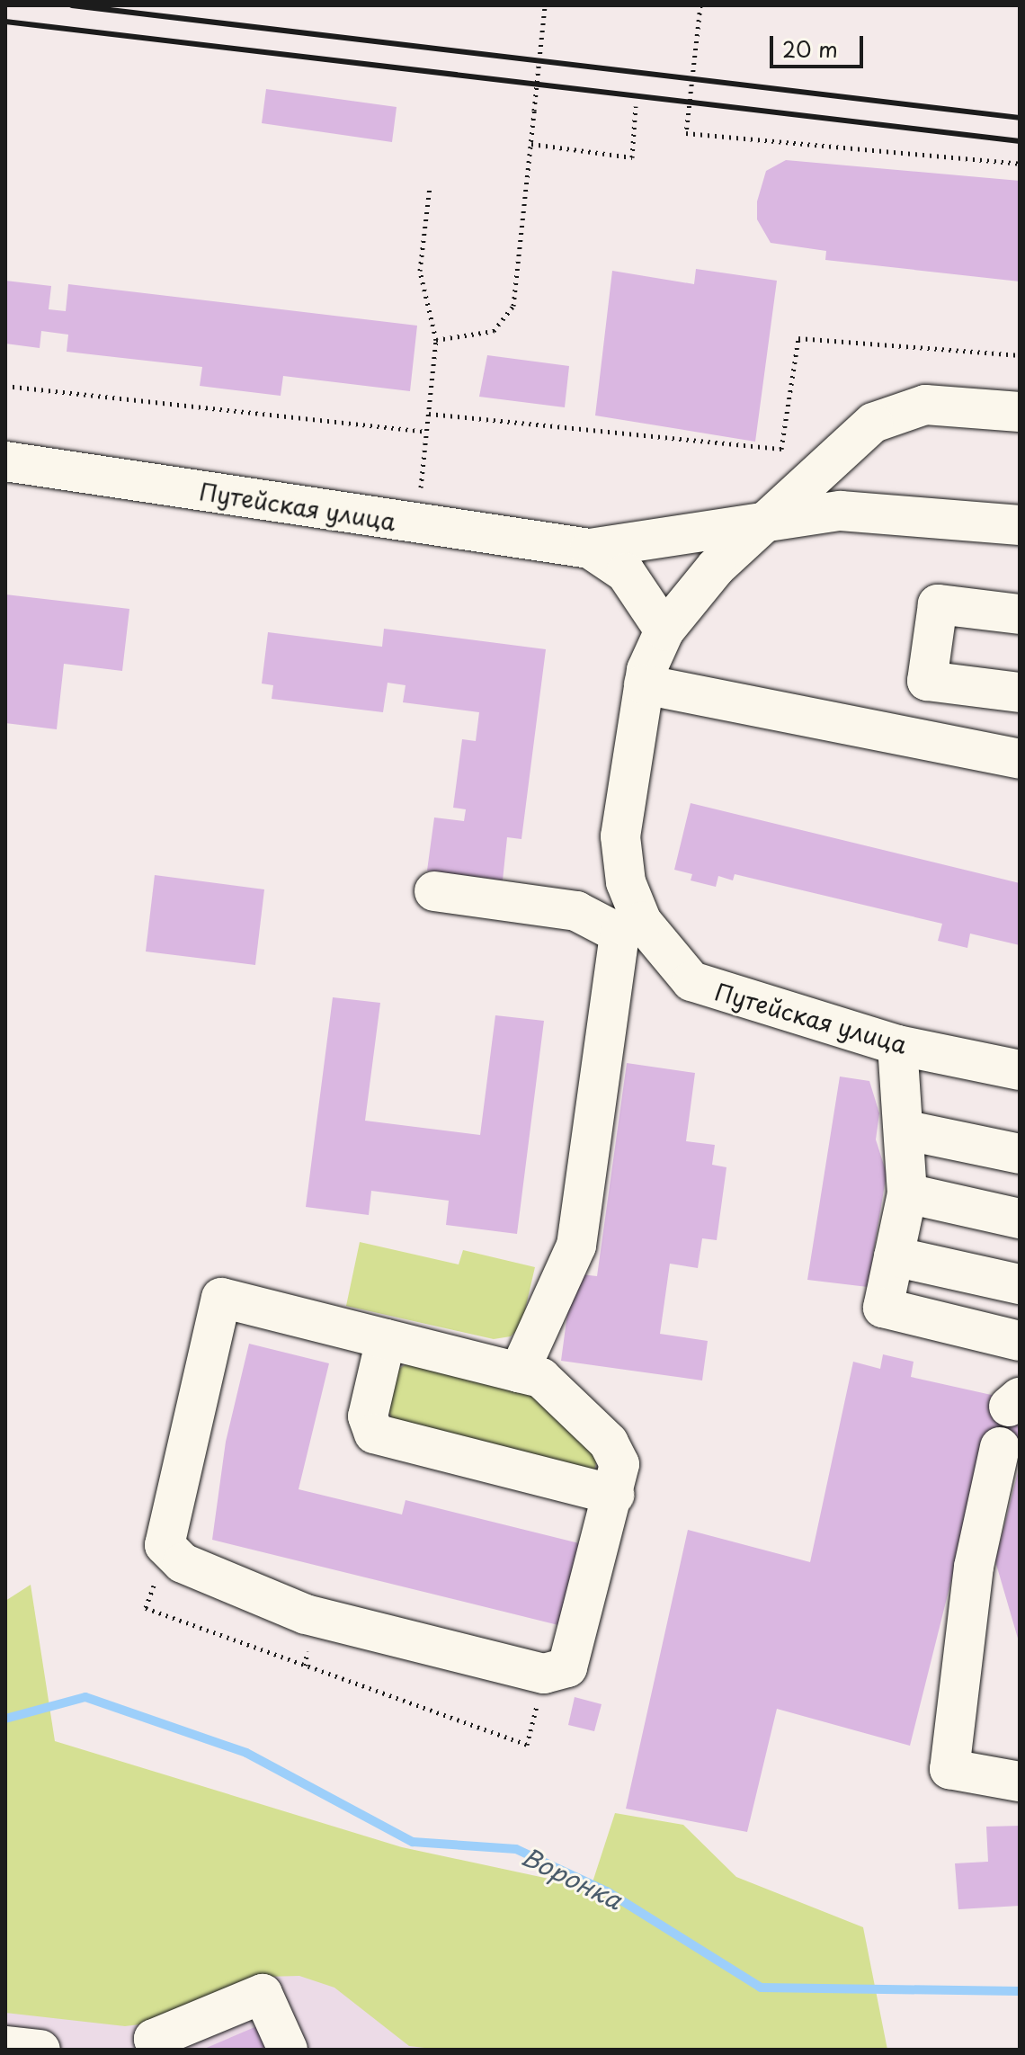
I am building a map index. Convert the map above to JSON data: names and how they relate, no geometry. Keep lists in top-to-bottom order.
{
  "streets": {
    "street": ["Путейская улица"]
  },
  "water": ["Воронка"],
  "scale_bar": "20 m"
}
